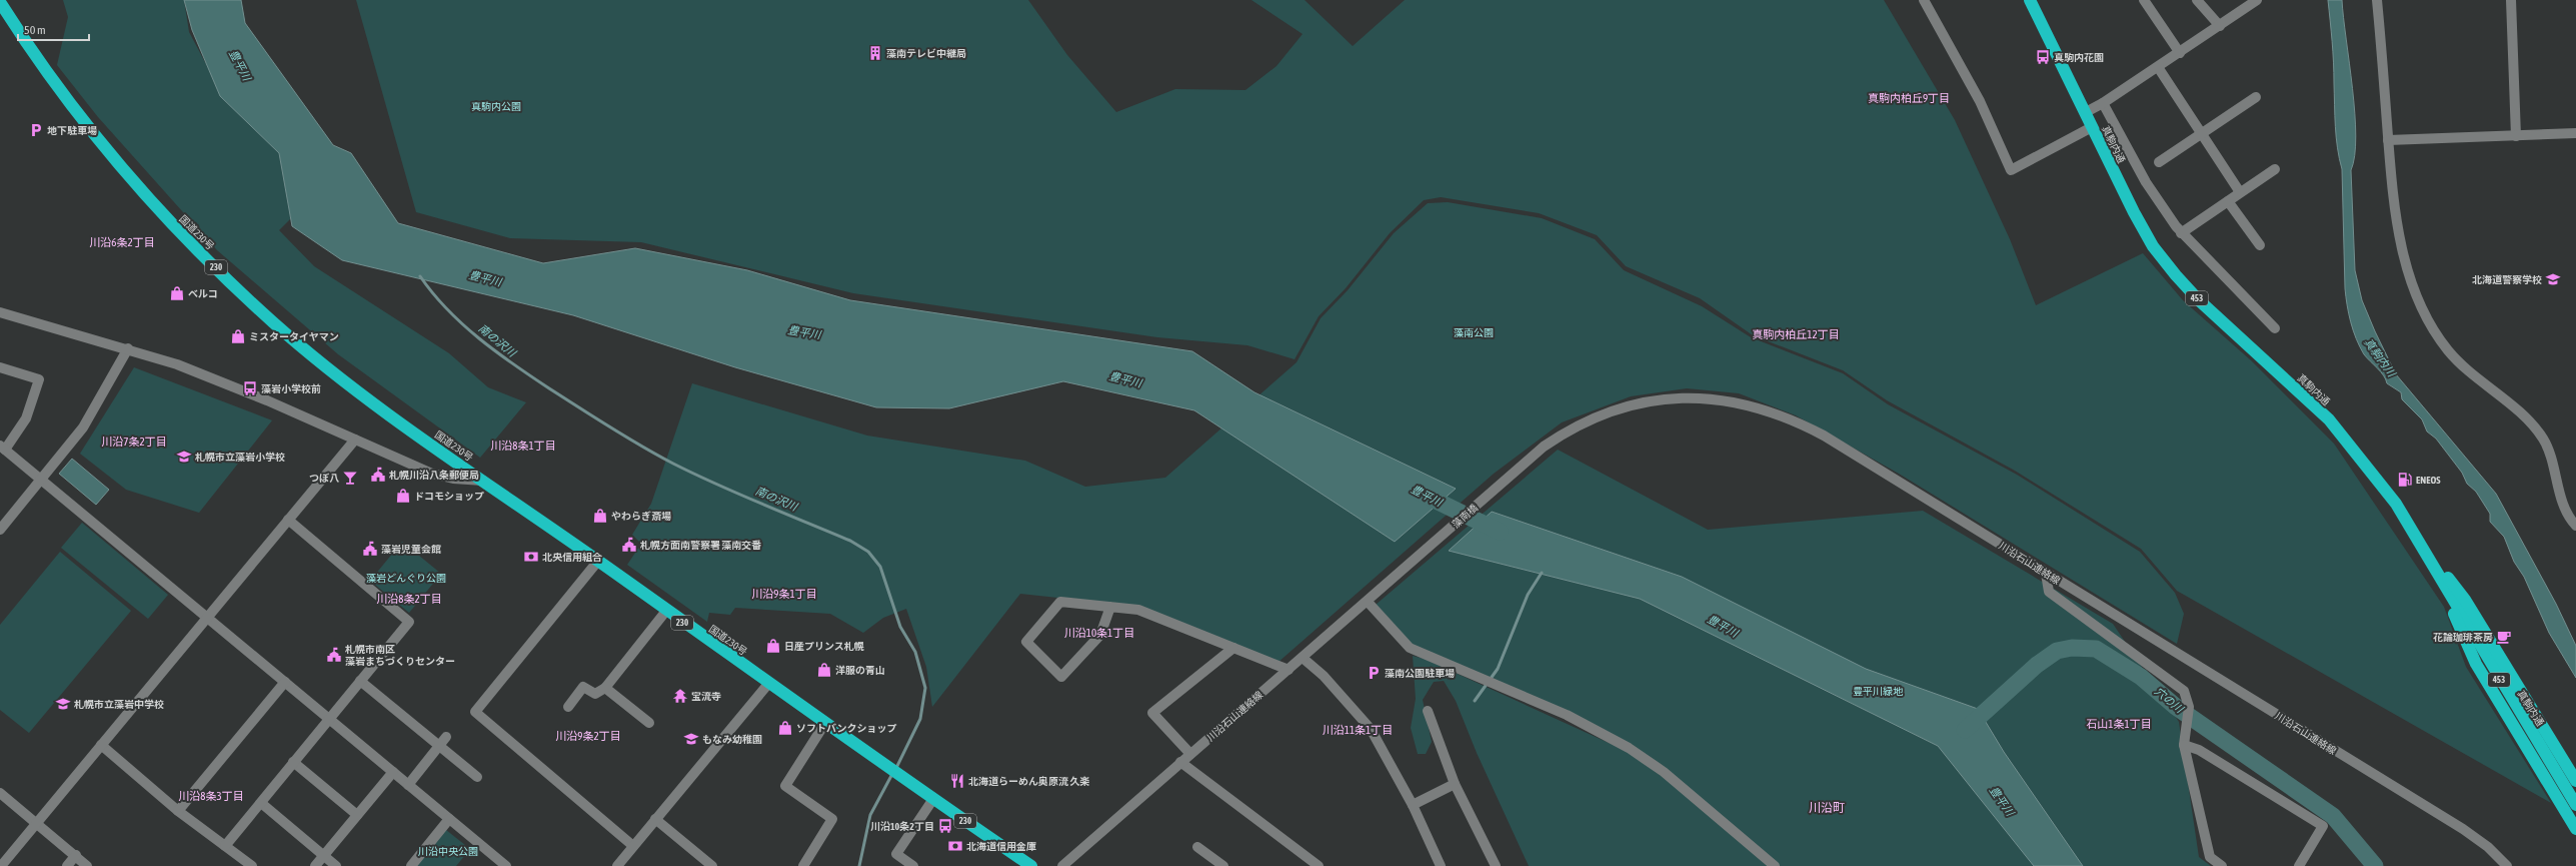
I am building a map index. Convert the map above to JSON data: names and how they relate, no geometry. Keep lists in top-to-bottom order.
{
  "streets": {
    "highway": [
      "真駒内通",
      "国道230号",
      "230",
      "453"
    ],
    "street": ["藻南橋", "川沿石山連絡線"]
  },
  "crossings": [
    ["藻南橋", "川沿石山連絡線"]
  ],
  "districts": [
    "真駒内柏丘9丁目",
    "川沿6条2丁目",
    "真駒内柏丘12丁目",
    "川沿7条2丁目",
    "川沿8条1丁目",
    "川沿9条1丁目",
    "川沿8条2丁目",
    "川沿10条1丁目",
    "石山1条1丁目",
    "川沿11条1丁目",
    "川沿9条2丁目",
    "川沿8条3丁目",
    "川沿町"
  ],
  "water": [
    "豊平川",
    "南の沢川",
    "真駒内川",
    "穴の川"
  ],
  "parks": [
    "真駒内公園",
    "藻南公園",
    "藻岩どんぐり公園",
    "豊平川緑地",
    "川沿中央公園"
  ],
  "places": {
    "building": ["藻南テレビ中継局"],
    "bus stop": ["真駒内花園", "藻岩小学校前", "川沿10条2丁目"],
    "parking": ["地下駐車場", "藻南公園駐車場"],
    "school or university": [
      "北海道警察学校",
      "札幌市立藻岩小学校",
      "札幌市立藻岩中学校",
      "もなみ幼稚園"
    ],
    "shop": [
      "ベルコ",
      "ミスタータイヤマン",
      "ドコモショップ",
      "やわらぎ斎場",
      "日産プリンス札幌",
      "洋服の青山",
      "ソフトバンクショップ"
    ],
    "public building": [
      "札幌川沿八条郵便局",
      "札幌方面南警察署 藻南交番",
      "藻岩児童会館",
      "札幌市南区 藻岩まちづくりセンター"
    ],
    "bar": ["つぼ八"],
    "fuel station": ["ENEOS"],
    "bank": ["北央信用組合", "北海道信用金庫"],
    "cafe": ["花論珈琲茶房"],
    "temple": ["宝流寺"],
    "restaurant": ["北海道らーめん奥原流 久楽"]
  },
  "scale_bar": "50 m"
}
